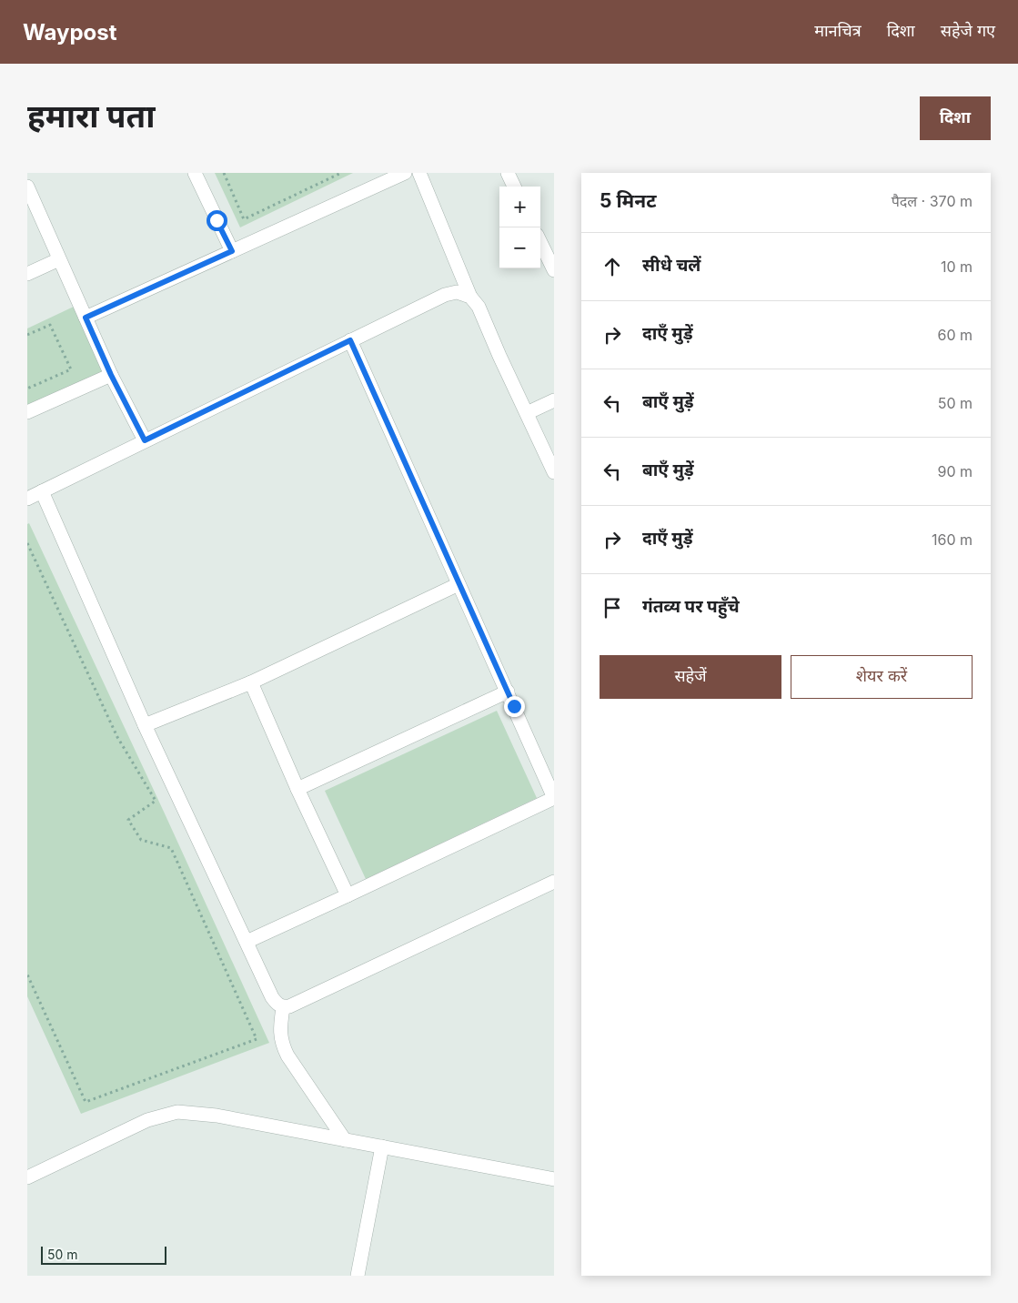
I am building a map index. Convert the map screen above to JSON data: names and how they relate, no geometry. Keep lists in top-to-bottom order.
{
  "scale_bar": "50 m",
  "page": {
    "header": "Waypost",
    "nav": ["मानचित्र", "दिशा", "सहेजे गए"],
    "title": "हमारा पता",
    "buttons": [
      "दिशा",
      ["सहेजें", "शेयर करें"]
    ],
    "heading": ["5 मिनट", "पैदल · 370 m"],
    "map_buttons": ["+", "−"],
    "list": [
      ["सीधे चलें", "10 m"],
      ["दाएँ मुड़ें", "60 m"],
      ["बाएँ मुड़ें", "50 m"],
      ["बाएँ मुड़ें", "90 m"],
      ["दाएँ मुड़ें", "160 m"],
      "गंतव्य पर पहुँचे"
    ],
    "scale": "50 m"
  }
}
